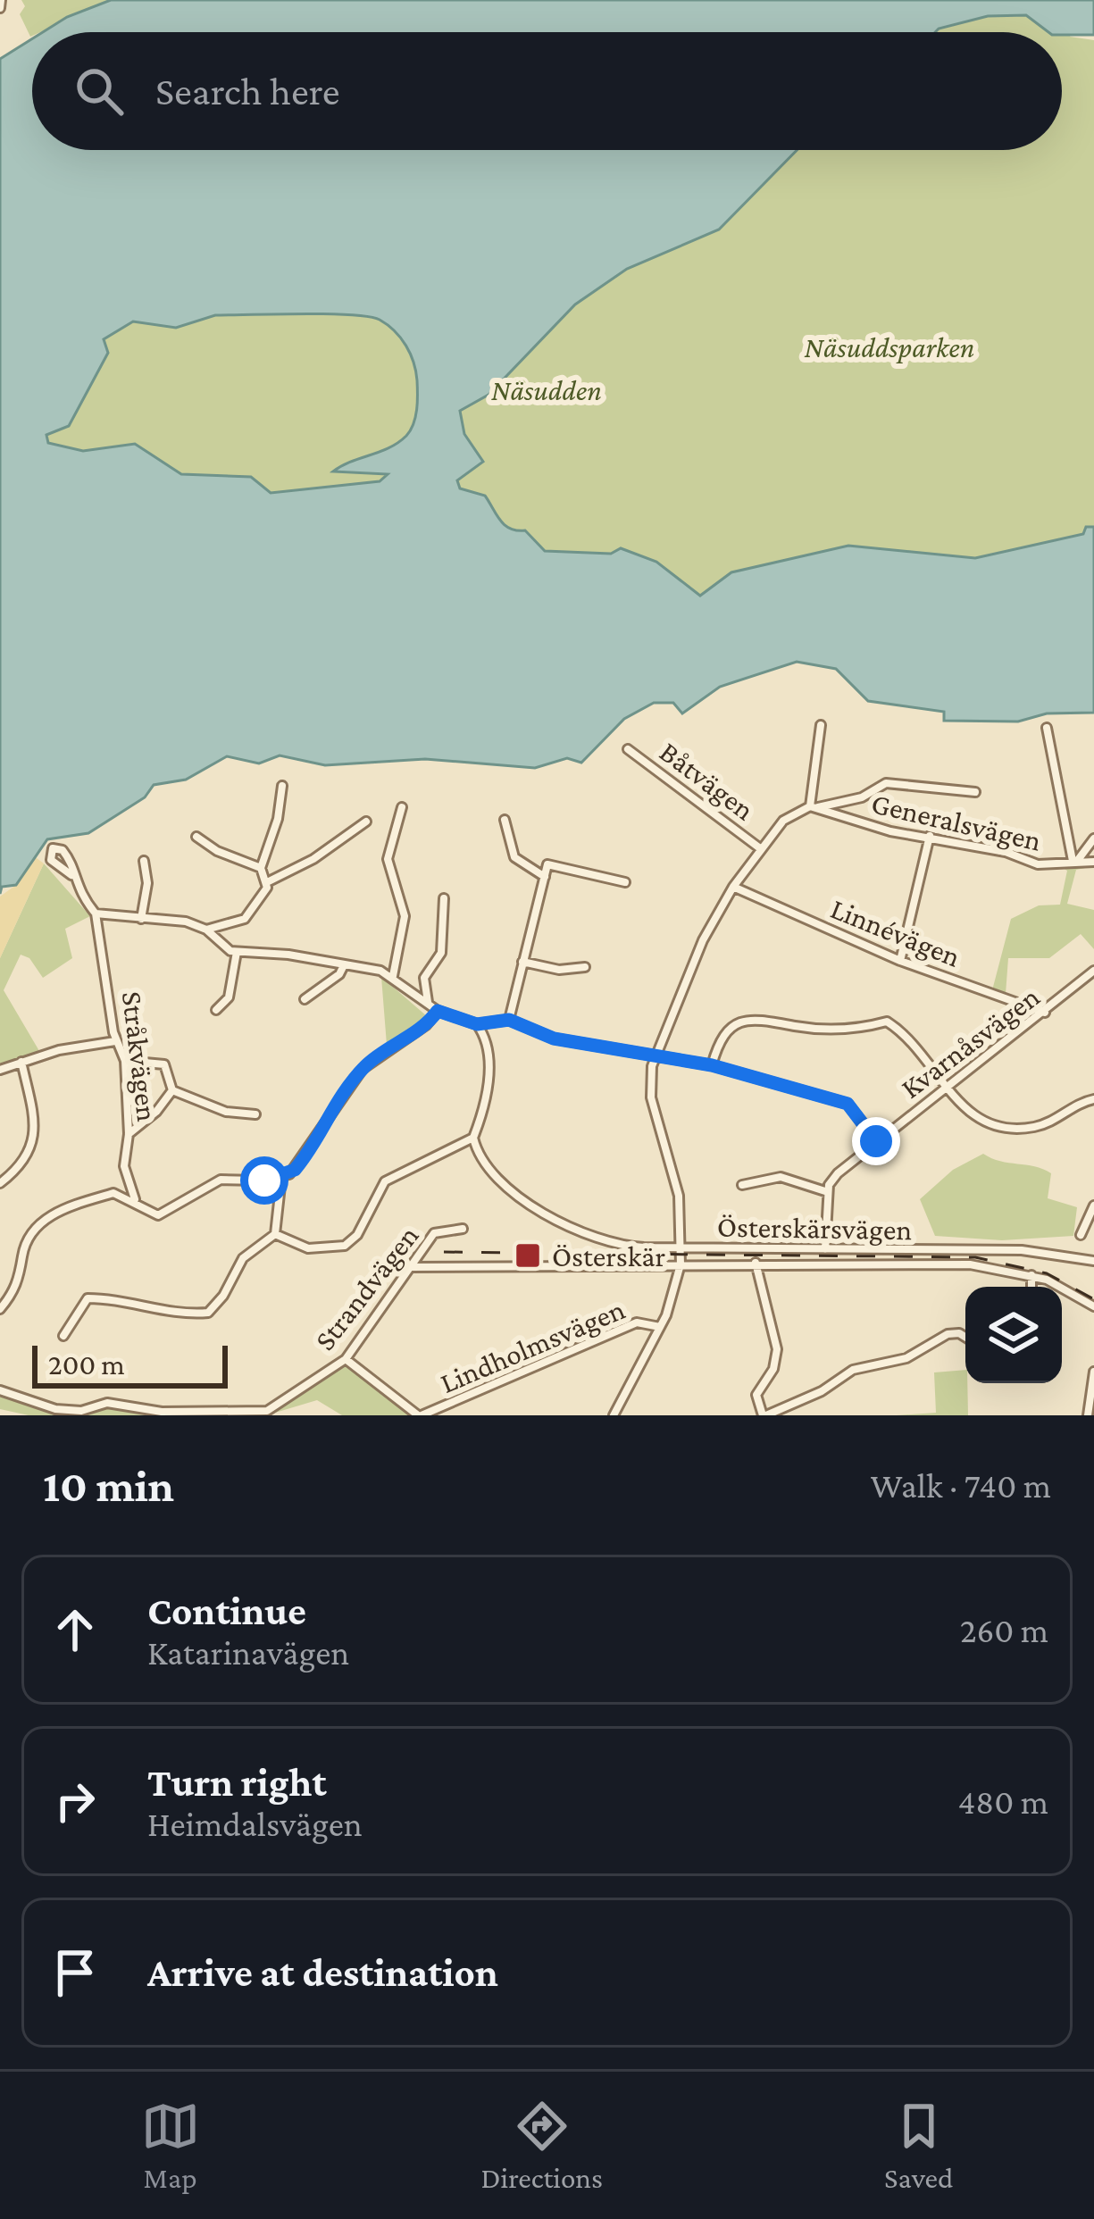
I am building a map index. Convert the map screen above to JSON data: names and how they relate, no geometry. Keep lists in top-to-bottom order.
{
  "streets": {
    "street": [
      "Båtvägen",
      "Generalsvägen",
      "Linnévägen",
      "Kvarnåsvägen",
      "Stråkvägen",
      "Österskärsvägen",
      "Strandvägen",
      "Lindholmsvägen"
    ]
  },
  "crossings": [
    ["Linnévägen", "Kvarnåsvägen"],
    ["Strandvägen", "Lindholmsvägen"]
  ],
  "parks": ["Näsuddsparken", "Näsudden"],
  "places": {
    "transit": ["Österskär"]
  },
  "scale_bar": "200 m",
  "page": {
    "search": "Search here",
    "scale": "200 m",
    "heading": ["10 min", "Walk · 740 m"],
    "list": [
      ["Continue", "Katarinavägen", "260 m"],
      ["Turn right", "Heimdalsvägen", "480 m"],
      "Arrive at destination"
    ],
    "nav": ["Map", "Directions", "Saved"]
  }
}
